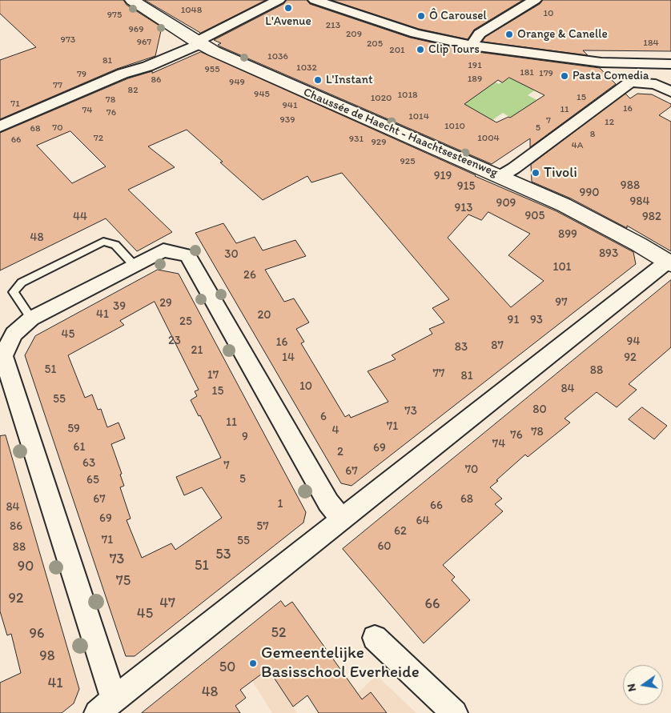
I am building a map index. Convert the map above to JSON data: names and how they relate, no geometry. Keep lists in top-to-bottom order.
{
  "streets": {
    "street": ["Chaussée de Haecht - Haachtsesteenweg"]
  },
  "places": [
    "L'Avenue",
    "Ô Carousel",
    "Orange & Canelle",
    "Clip Tours",
    "Pasta Comedia",
    "L'Instant",
    "Tivoli",
    "Gemeentelijke Basisschool Everheide"
  ],
  "house_numbers": [
    "1048",
    "10",
    "975",
    "213",
    "969",
    "209",
    "973",
    "967",
    "184",
    "205",
    "201",
    "1036",
    "81",
    "191",
    "1032",
    "955",
    "181",
    "179",
    "79",
    "189",
    "86",
    "949",
    "77",
    "82",
    "945",
    "1018",
    "15",
    "1020",
    "78",
    "71",
    "941",
    "16",
    "11",
    "74",
    "76",
    "1014",
    "939",
    "7",
    "12",
    "1010",
    "70",
    "5",
    "68",
    "8",
    "72",
    "1004",
    "931",
    "66",
    "929",
    "4A",
    "925",
    "919",
    "988",
    "915",
    "990",
    "984",
    "909",
    "913",
    "905",
    "44",
    "982",
    "899",
    "48",
    "893",
    "30",
    "101",
    "26",
    "97",
    "29",
    "39",
    "41",
    "20",
    "91",
    "93",
    "25",
    "45",
    "23",
    "94",
    "16",
    "87",
    "83",
    "21",
    "14",
    "92",
    "51",
    "88",
    "77",
    "17",
    "81",
    "10",
    "84",
    "15",
    "55",
    "80",
    "73",
    "6",
    "11",
    "71",
    "59",
    "4",
    "78",
    "76",
    "9",
    "74",
    "61",
    "69",
    "2",
    "63",
    "7",
    "70",
    "67",
    "5",
    "65",
    "67",
    "68",
    "1",
    "66",
    "84",
    "69",
    "64",
    "86",
    "57",
    "62",
    "71",
    "55",
    "60",
    "88",
    "53",
    "73",
    "51",
    "90",
    "75",
    "92",
    "47",
    "66",
    "45",
    "52",
    "96",
    "98",
    "50",
    "41",
    "48"
  ],
  "north": "left"
}
